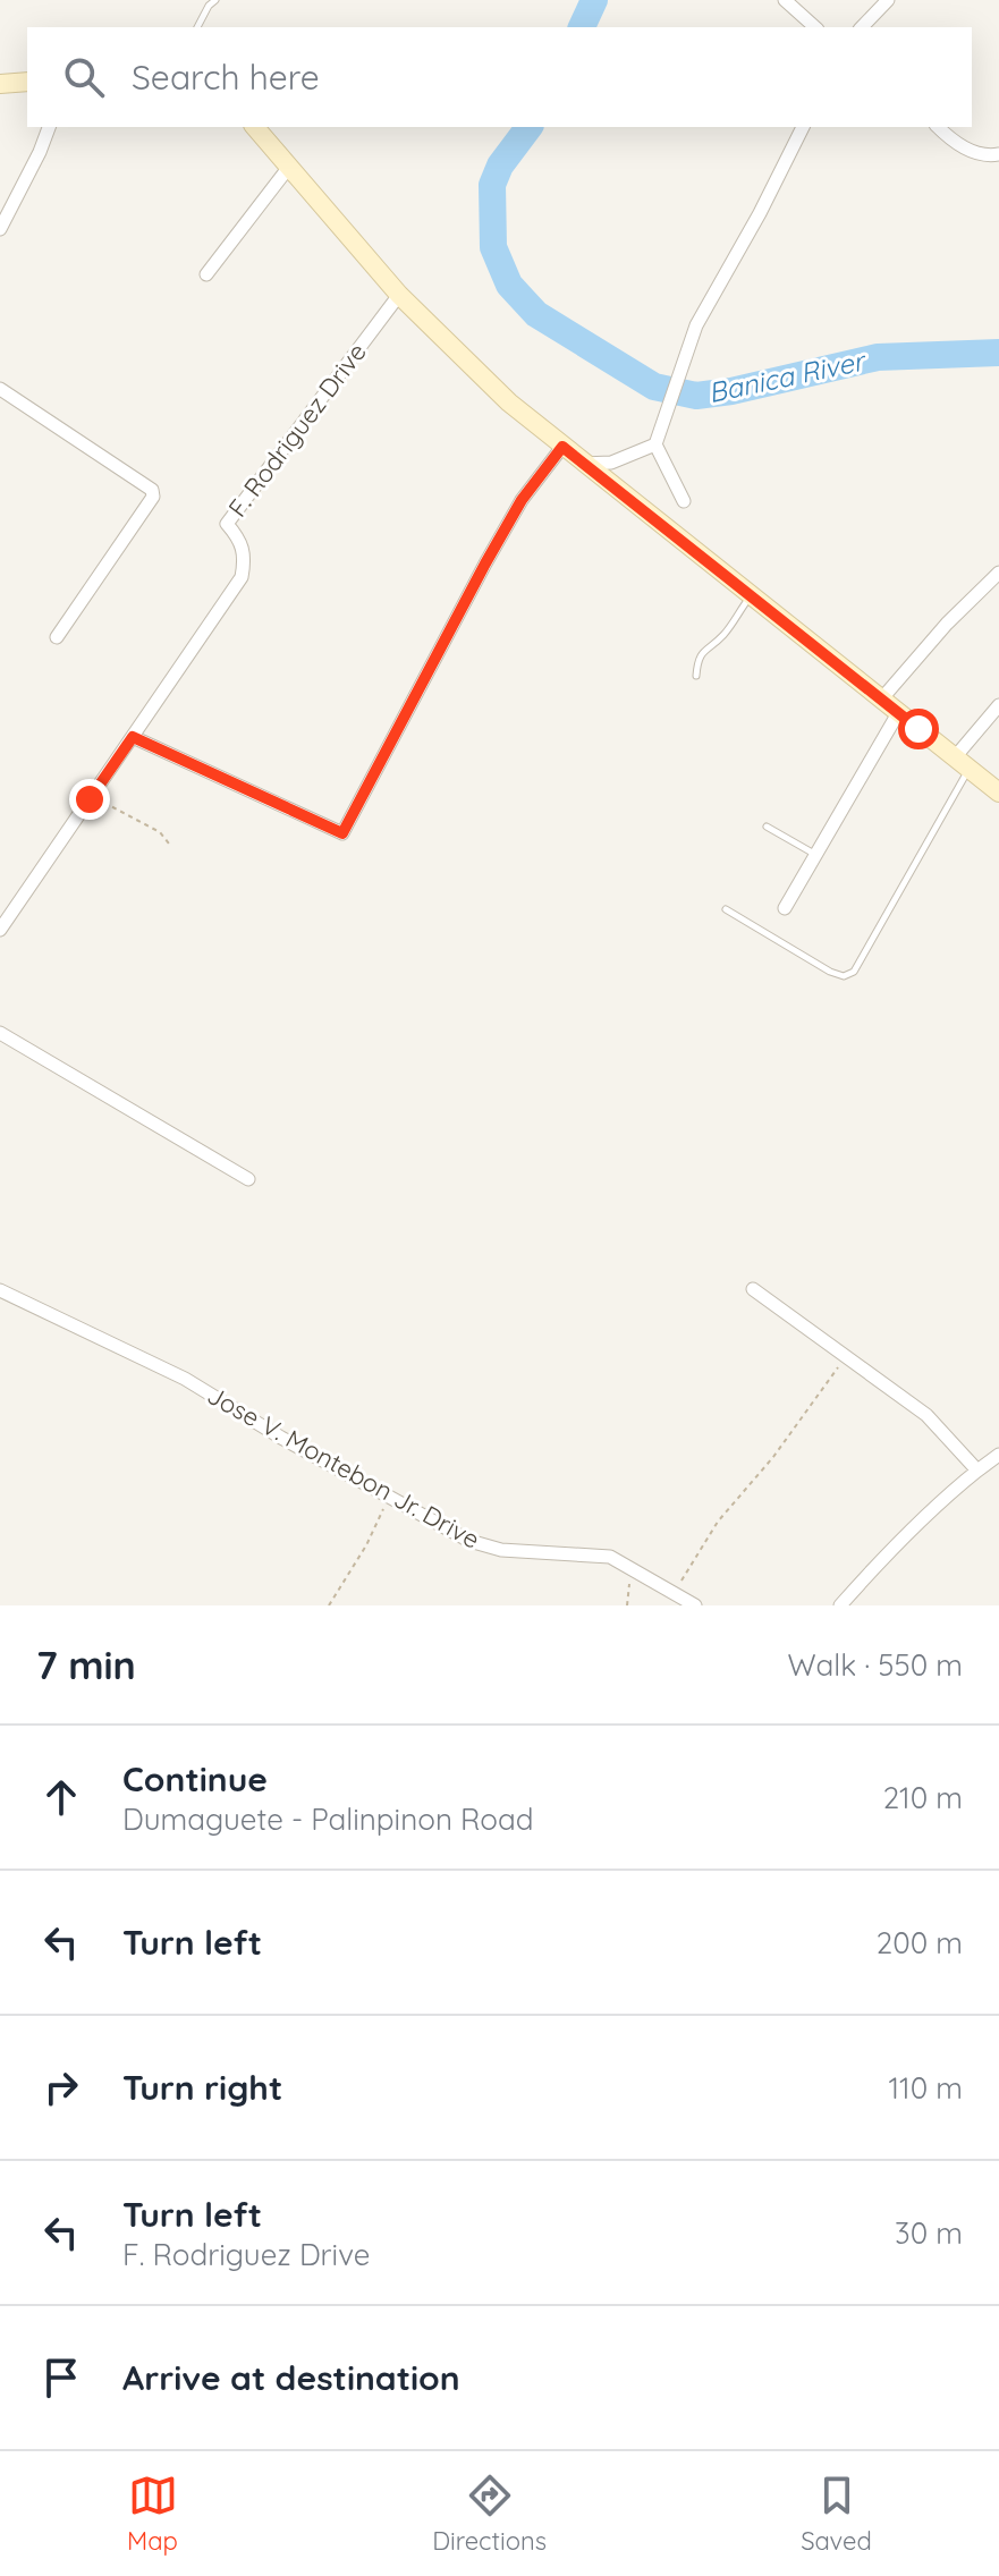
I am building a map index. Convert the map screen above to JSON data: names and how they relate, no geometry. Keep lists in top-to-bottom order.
{
  "streets": {
    "street": ["F. Rodriguez Drive", "Jose V. Montebon Jr. Drive"]
  },
  "water": ["Banica River"],
  "page": {
    "search": "Search here",
    "heading": ["7 min", "Walk · 550 m"],
    "list": [
      ["Continue", "Dumaguete - Palinpinon Road", "210 m"],
      ["Turn left", "200 m"],
      ["Turn right", "110 m"],
      ["Turn left", "F. Rodriguez Drive", "30 m"],
      "Arrive at destination"
    ],
    "nav": ["Map", "Directions", "Saved"]
  }
}
